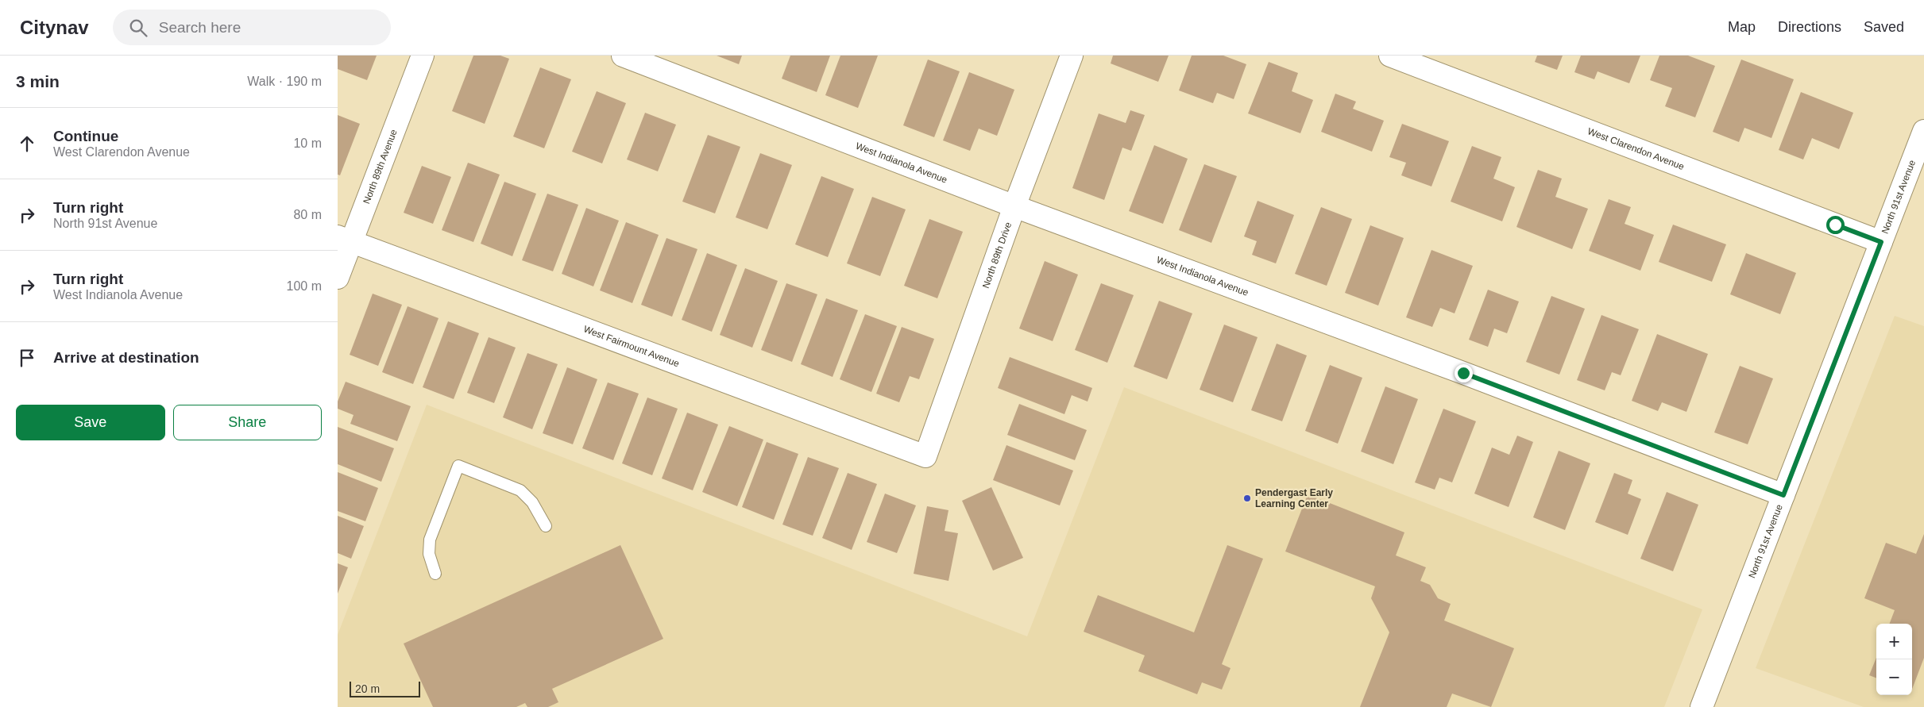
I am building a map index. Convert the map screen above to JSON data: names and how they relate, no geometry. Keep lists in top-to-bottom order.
{
  "streets": {
    "street": [
      "West Clarendon Avenue",
      "West Indianola Avenue",
      "North 89th Avenue",
      "North 91st Avenue",
      "North 89th Drive",
      "West Fairmount Avenue"
    ]
  },
  "crossings": [
    ["West Clarendon Avenue", "North 91st Avenue"],
    ["West Indianola Avenue", "North 91st Avenue"],
    ["West Indianola Avenue", "North 89th Drive"],
    ["North 89th Avenue", "West Fairmount Avenue"],
    ["North 89th Drive", "West Fairmount Avenue"]
  ],
  "places": ["Pendergast Early Learning Center"],
  "scale_bar": "20 m",
  "page": {
    "header": "Citynav",
    "search": "Search here",
    "nav": ["Map", "Directions", "Saved"],
    "heading": ["3 min", "Walk · 190 m"],
    "list": [
      ["Continue", "West Clarendon Avenue", "10 m"],
      ["Turn right", "North 91st Avenue", "80 m"],
      ["Turn right", "West Indianola Avenue", "100 m"],
      "Arrive at destination"
    ],
    "buttons": ["Save", "Share"],
    "map_buttons": ["+", "−"],
    "scale": "20 m"
  }
}
